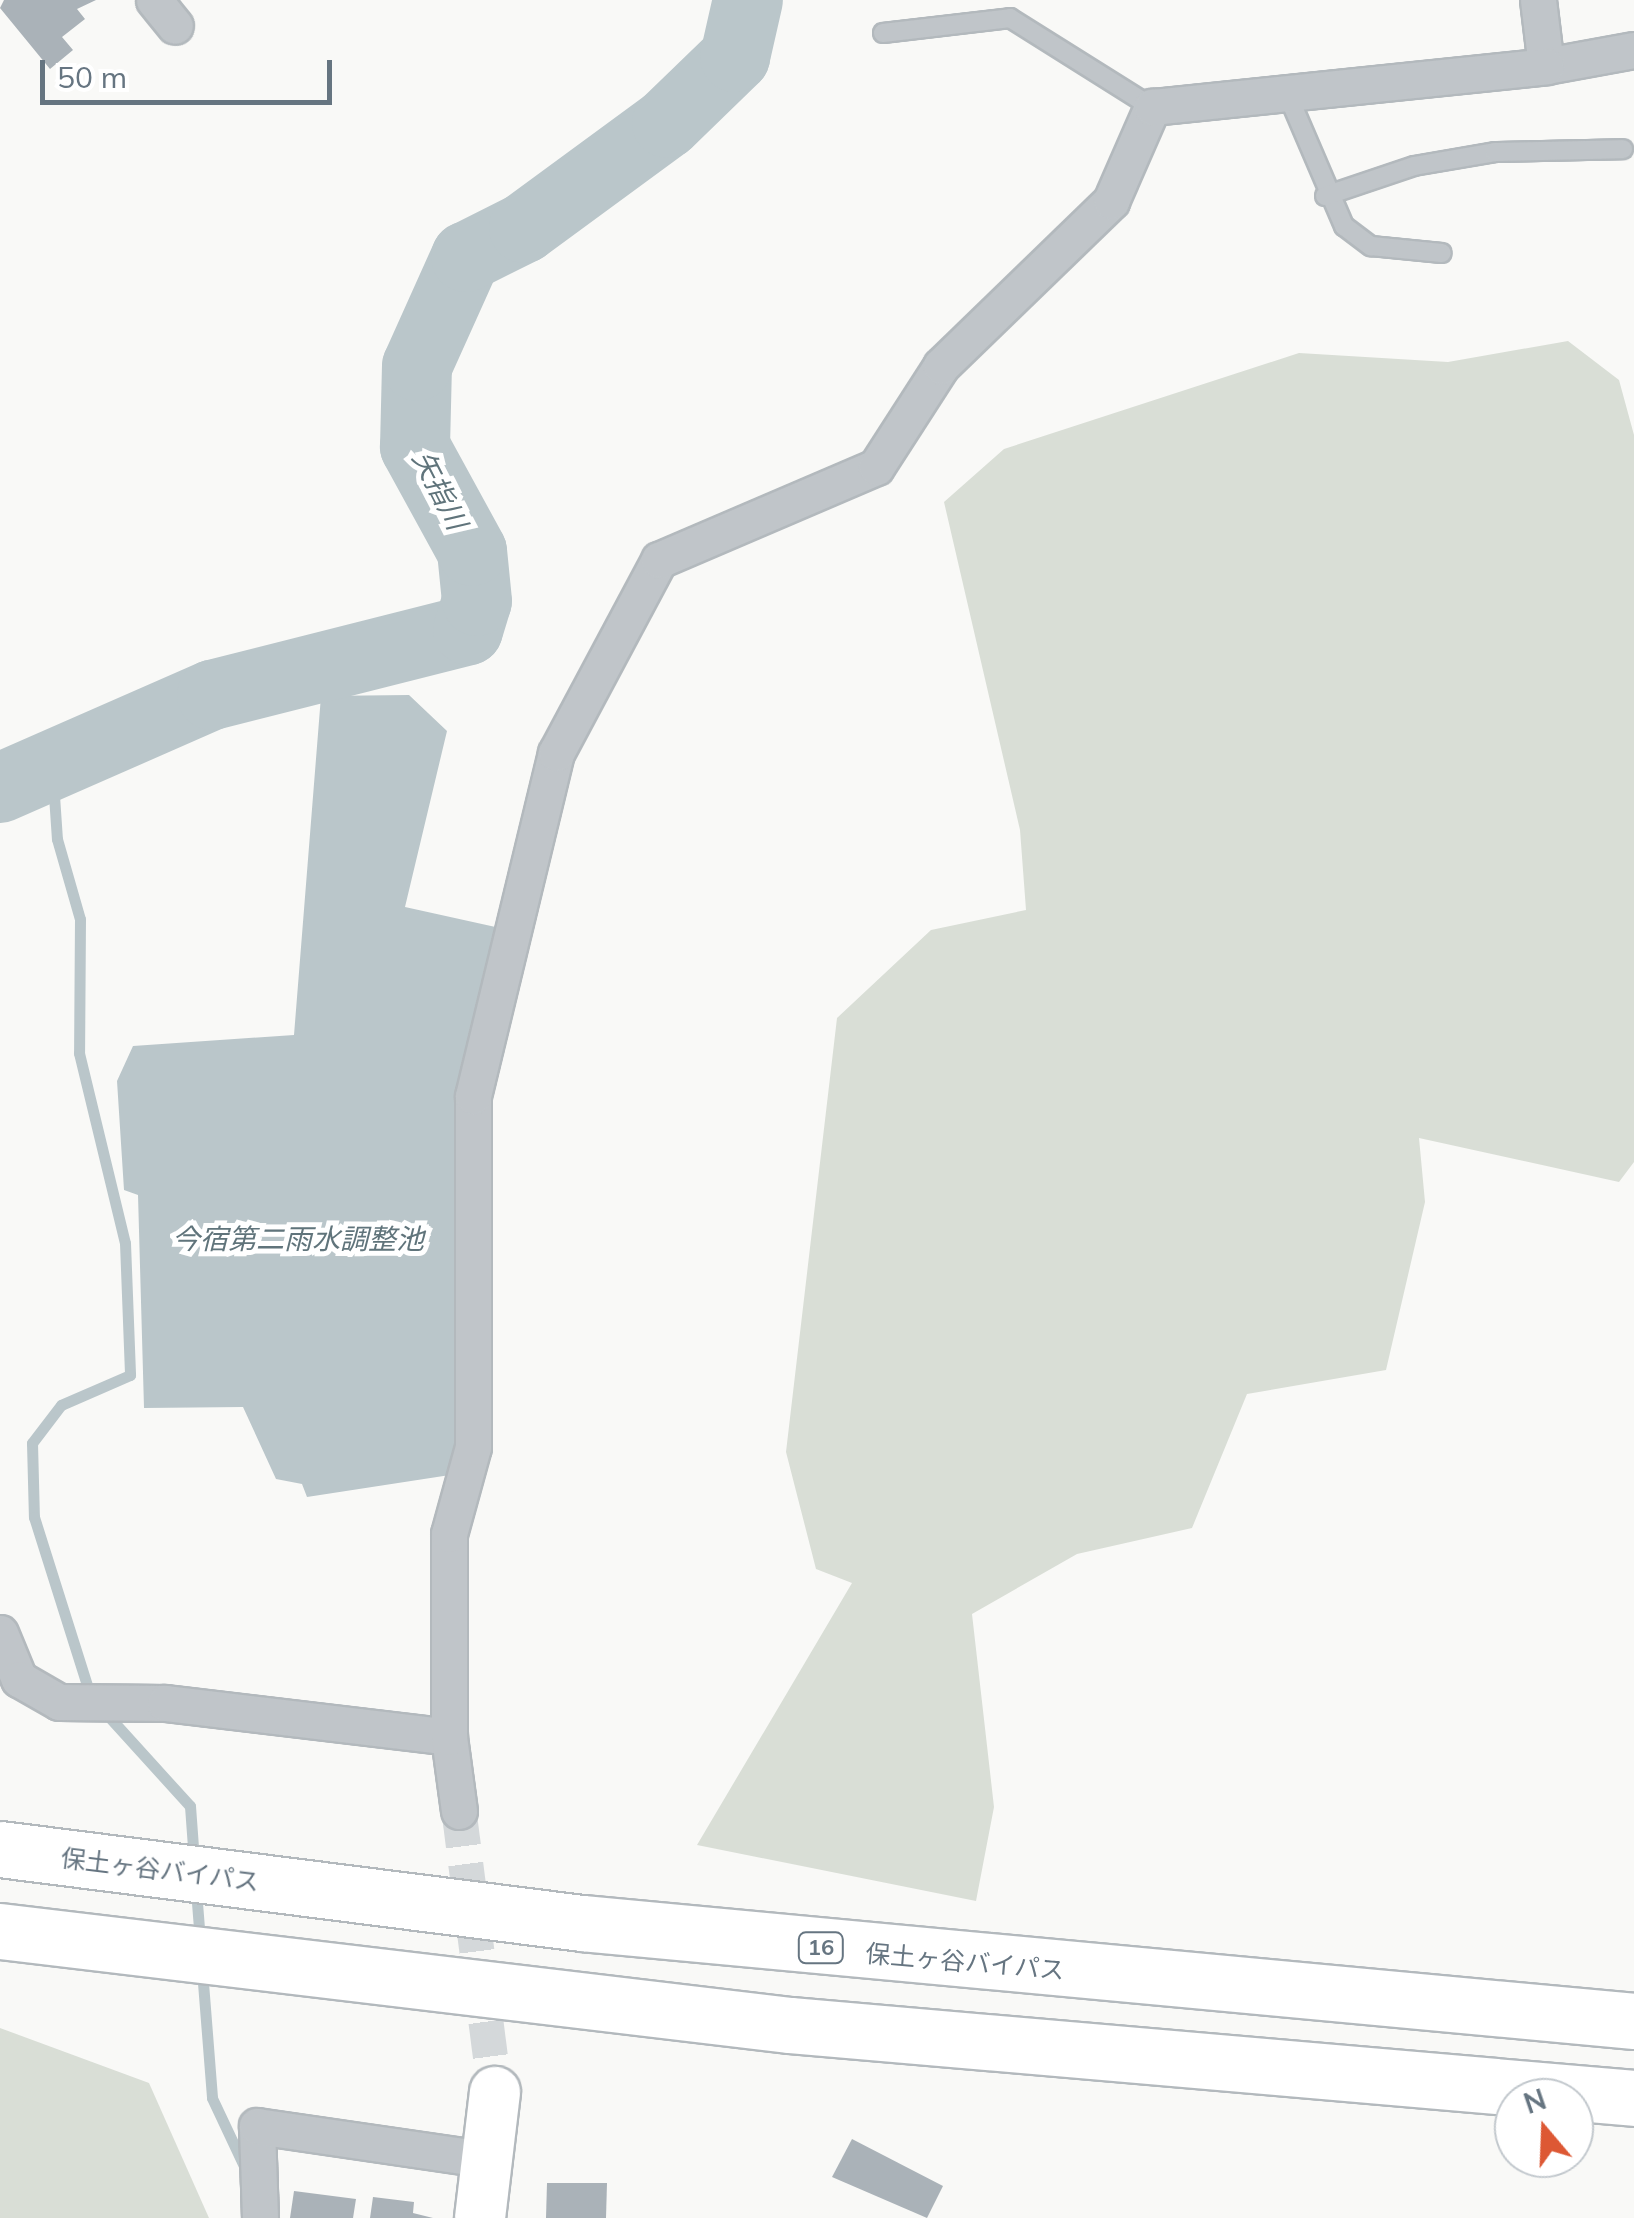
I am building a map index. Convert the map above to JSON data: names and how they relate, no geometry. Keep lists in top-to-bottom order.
{
  "streets": {
    "highway": ["保土ヶ谷バイパス", "16"]
  },
  "water": ["矢指川", "今宿第二雨水調整池"],
  "scale_bar": "50 m",
  "north": "top"
}
